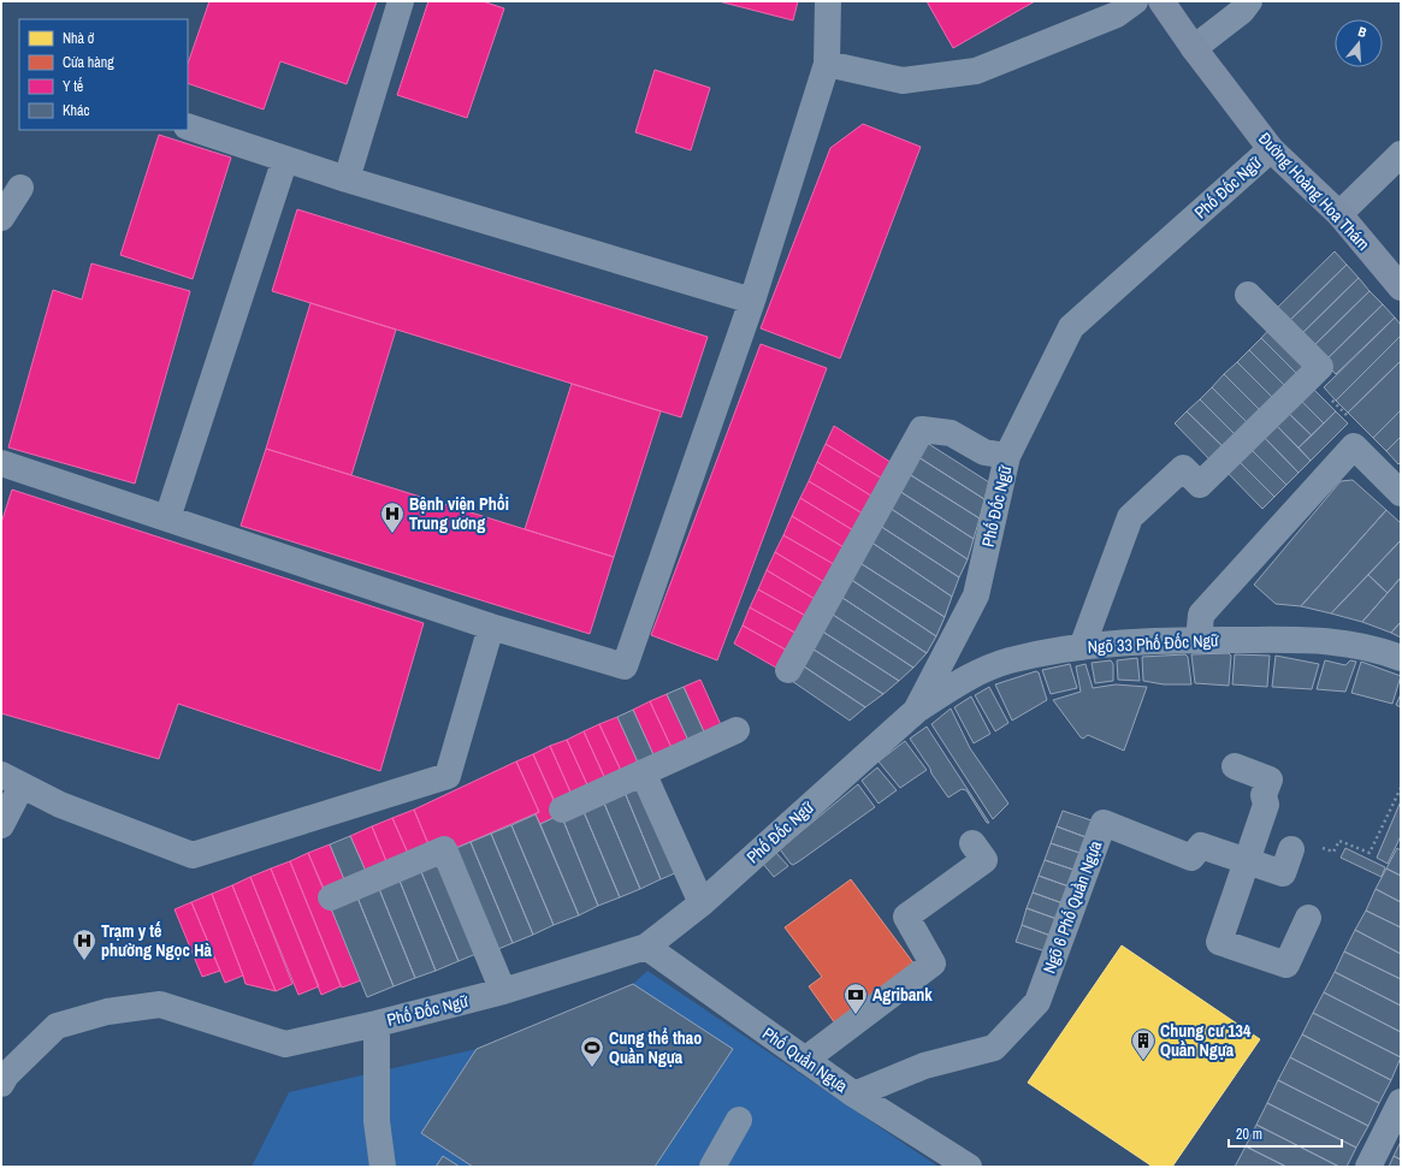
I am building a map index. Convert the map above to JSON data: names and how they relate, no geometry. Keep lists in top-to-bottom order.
{
  "streets": {
    "main road": ["Đường Hoàng Hoa Thám"],
    "street": [
      "Phố Đốc Ngữ",
      "Ngõ 33 Phố Đốc Ngữ",
      "Ngõ 6 Phố Quần Ngựa",
      "Phố Quần Ngựa"
    ]
  },
  "crossings": [
    ["Phố Đốc Ngữ", "Đường Hoàng Hoa Thám"],
    ["Phố Đốc Ngữ", "Ngõ 33 Phố Đốc Ngữ"],
    ["Phố Đốc Ngữ", "Phố Quần Ngựa"],
    ["Ngõ 6 Phố Quần Ngựa", "Phố Quần Ngựa"]
  ],
  "places": {
    "hospital": ["Bệnh viện Phổi Trung ương", "Trạm y tế phường Ngọc Hà"],
    "bank": ["Agribank"],
    "building": ["Chung cư 134 Quần Ngựa"],
    "sports": ["Cung thể thao Quần Ngựa"]
  },
  "legend": [
    "Nhà ở",
    "Cửa hàng",
    "Y tế",
    "Khác"
  ],
  "scale_bar": "20 m",
  "north": "top"
}
